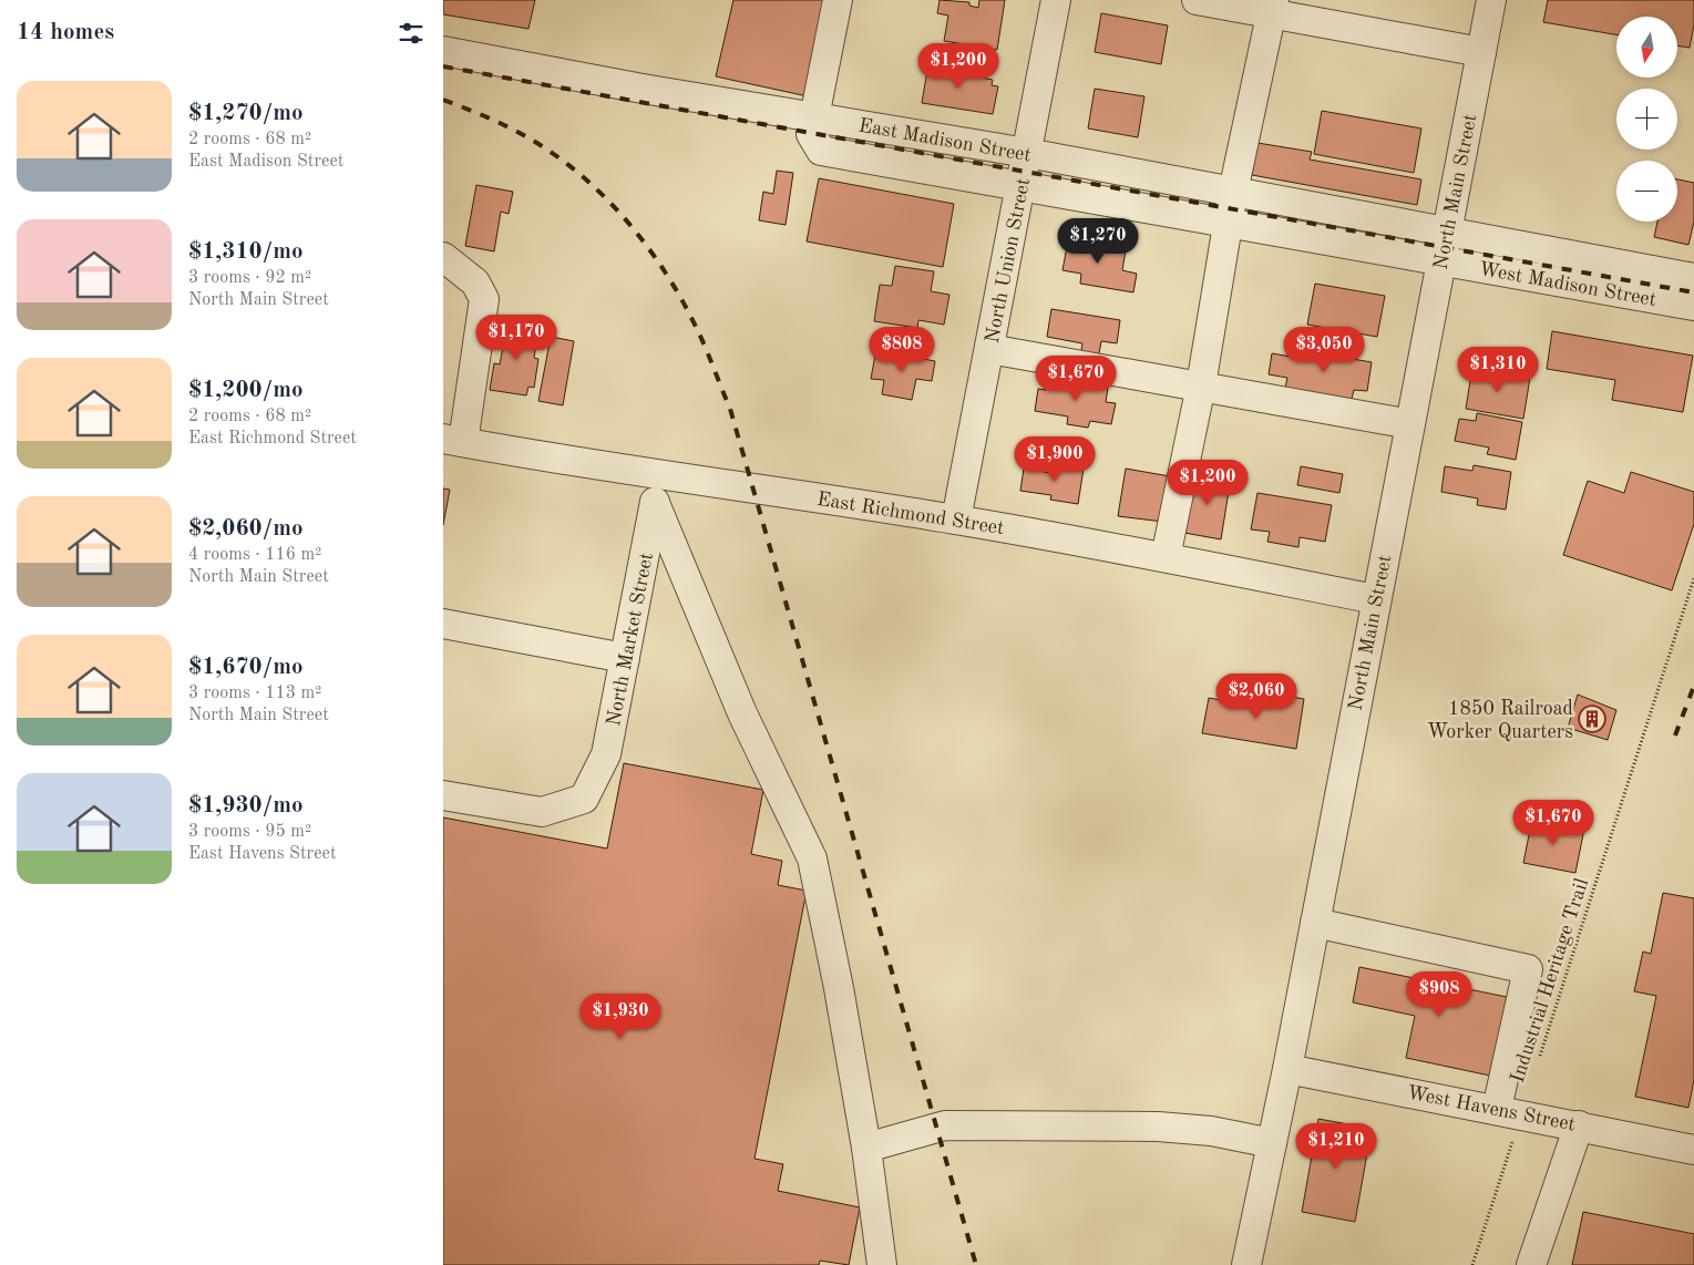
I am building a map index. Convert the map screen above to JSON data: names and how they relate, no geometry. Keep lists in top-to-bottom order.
{
  "streets": {
    "street": [
      "East Madison Street",
      "North Main Street",
      "North Union Street",
      "West Madison Street",
      "East Richmond Street",
      "North Market Street",
      "West Havens Street"
    ],
    "path": ["Industrial Heritage Trail"]
  },
  "crossings": [
    ["East Madison Street", "North Main Street"],
    ["East Madison Street", "North Union Street"],
    ["East Madison Street", "West Madison Street"],
    ["North Main Street", "West Madison Street"],
    ["North Main Street", "East Richmond Street"],
    ["North Main Street", "West Havens Street"],
    ["North Union Street", "East Richmond Street"],
    ["East Richmond Street", "North Market Street"],
    ["Industrial Heritage Trail", "West Havens Street"]
  ],
  "places": {
    "building": ["1850 Railroad Worker Quarters"]
  },
  "north": "bottom",
  "page": {
    "heading": "14 homes",
    "map_buttons": ["+", "−"],
    "price": [
      "$1,200",
      "$1,270",
      "$1,170",
      "$808",
      "$3,050",
      "$1,310",
      "$1,670",
      "$1,900",
      "$1,200",
      "$2,060",
      "$1,670",
      "$908",
      "$1,930",
      "$1,210"
    ],
    "list": [
      {
        "name": "$1,270/mo",
        "note": "2 rooms · 68 m² · East Madison Street"
      },
      {
        "name": "$1,310/mo",
        "note": "3 rooms · 92 m² · North Main Street"
      },
      {
        "name": "$1,200/mo",
        "note": "2 rooms · 68 m² · East Richmond Street"
      },
      {
        "name": "$2,060/mo",
        "note": "4 rooms · 116 m² · North Main Street"
      },
      {
        "name": "$1,670/mo",
        "note": "3 rooms · 113 m² · North Main Street"
      },
      {
        "name": "$1,930/mo",
        "note": "3 rooms · 95 m² · East Havens Street"
      }
    ]
  }
}
